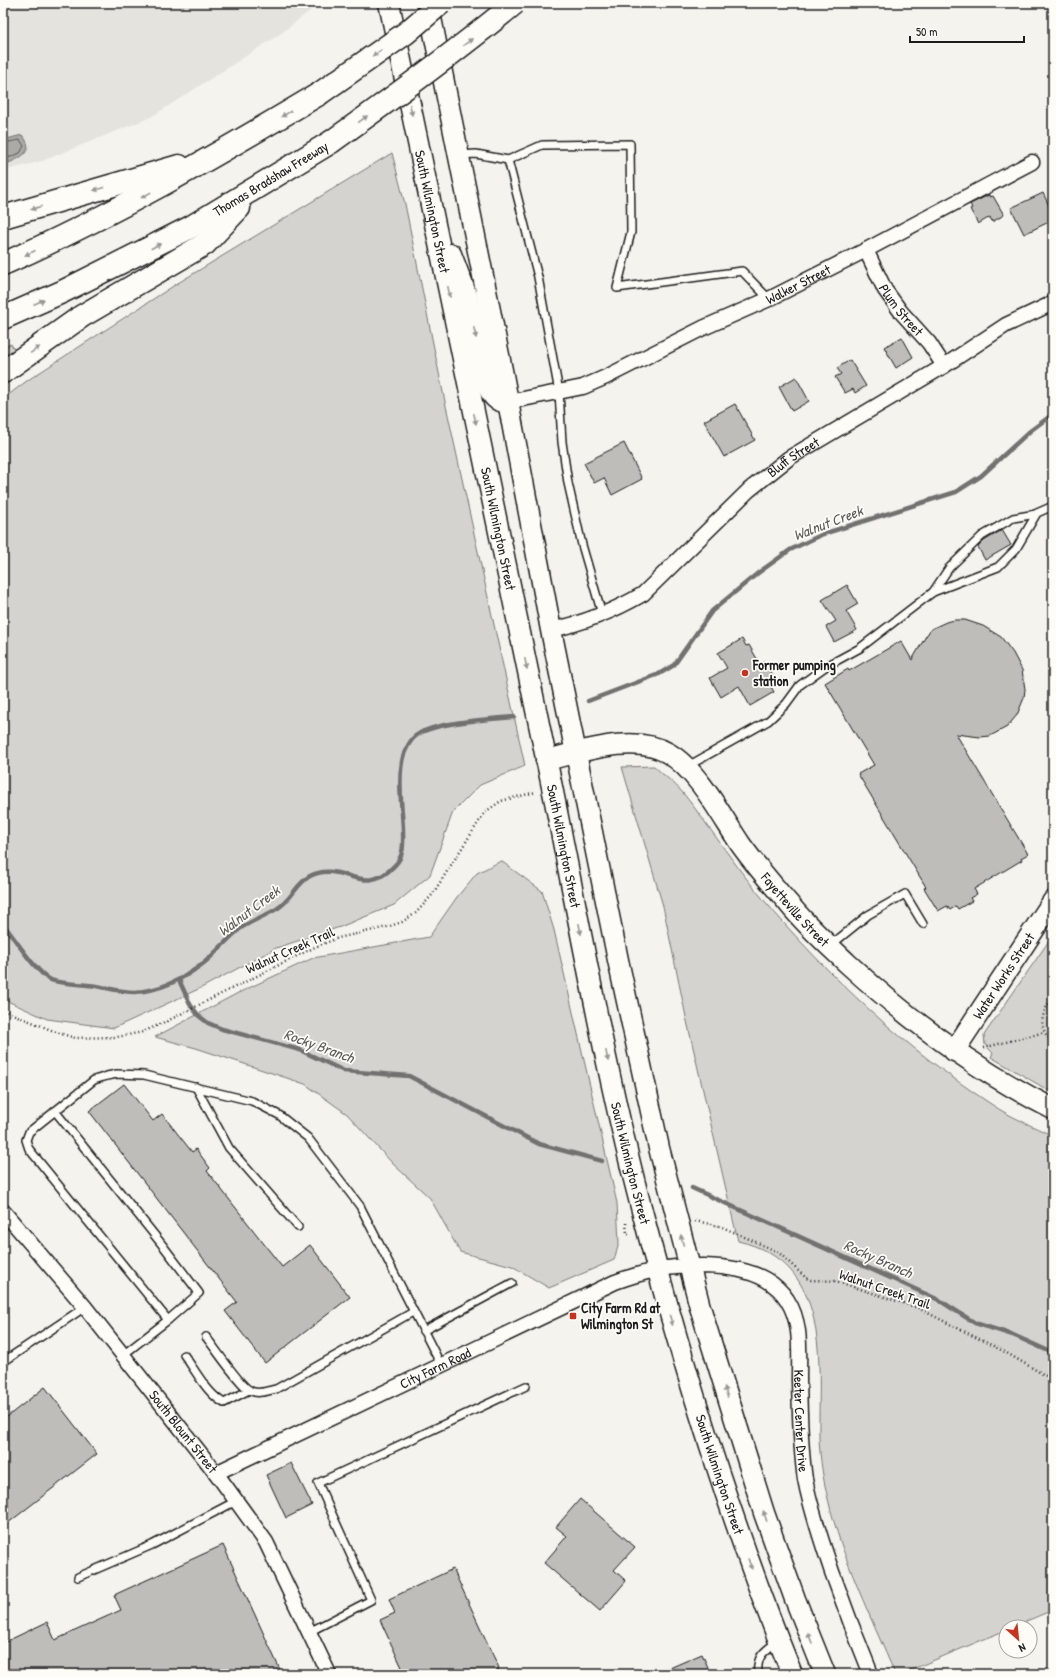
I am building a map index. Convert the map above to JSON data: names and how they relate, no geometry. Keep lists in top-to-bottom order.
{
  "streets": {
    "highway": ["Thomas Bradshaw Freeway"],
    "main road": ["South Wilmington Street", "Fayetteville Street", "Water Works Street"],
    "street": [
      "Walker Street",
      "Plum Street",
      "Bluff Street",
      "City Farm Road",
      "Keeter Center Drive",
      "South Blount Street"
    ],
    "path": ["Walnut Creek Trail"]
  },
  "crossings": [
    ["South Wilmington Street", "Fayetteville Street"],
    ["South Wilmington Street", "City Farm Road"],
    ["South Wilmington Street", "Keeter Center Drive"],
    ["Walker Street", "Plum Street"],
    ["Plum Street", "Bluff Street"],
    ["Fayetteville Street", "Water Works Street"],
    ["City Farm Road", "Keeter Center Drive"],
    ["City Farm Road", "South Blount Street"]
  ],
  "water": ["Walnut Creek", "Rocky Branch"],
  "places": {
    "other": ["Former pumping station"],
    "transit": ["City Farm Rd at Wilmington St"]
  },
  "scale_bar": "50 m",
  "north": "bottom right"
}
